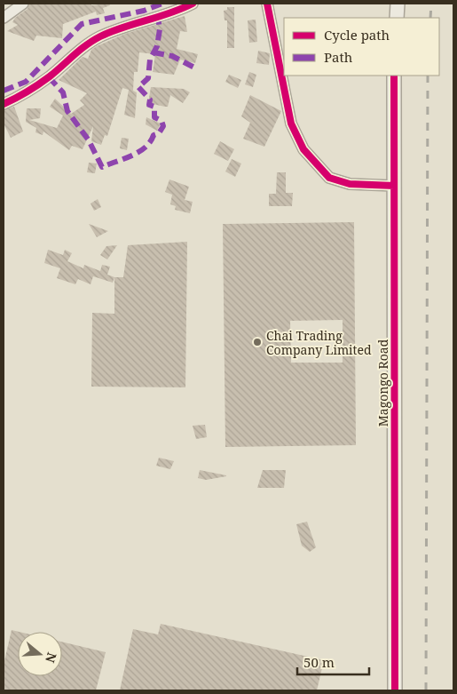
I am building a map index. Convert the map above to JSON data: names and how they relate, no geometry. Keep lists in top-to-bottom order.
{
  "streets": {
    "street": ["Magongo Road"]
  },
  "places": ["Chai Trading Company Limited"],
  "legend": ["Cycle path", "Path"],
  "scale_bar": "50 m",
  "north": "right"
}
